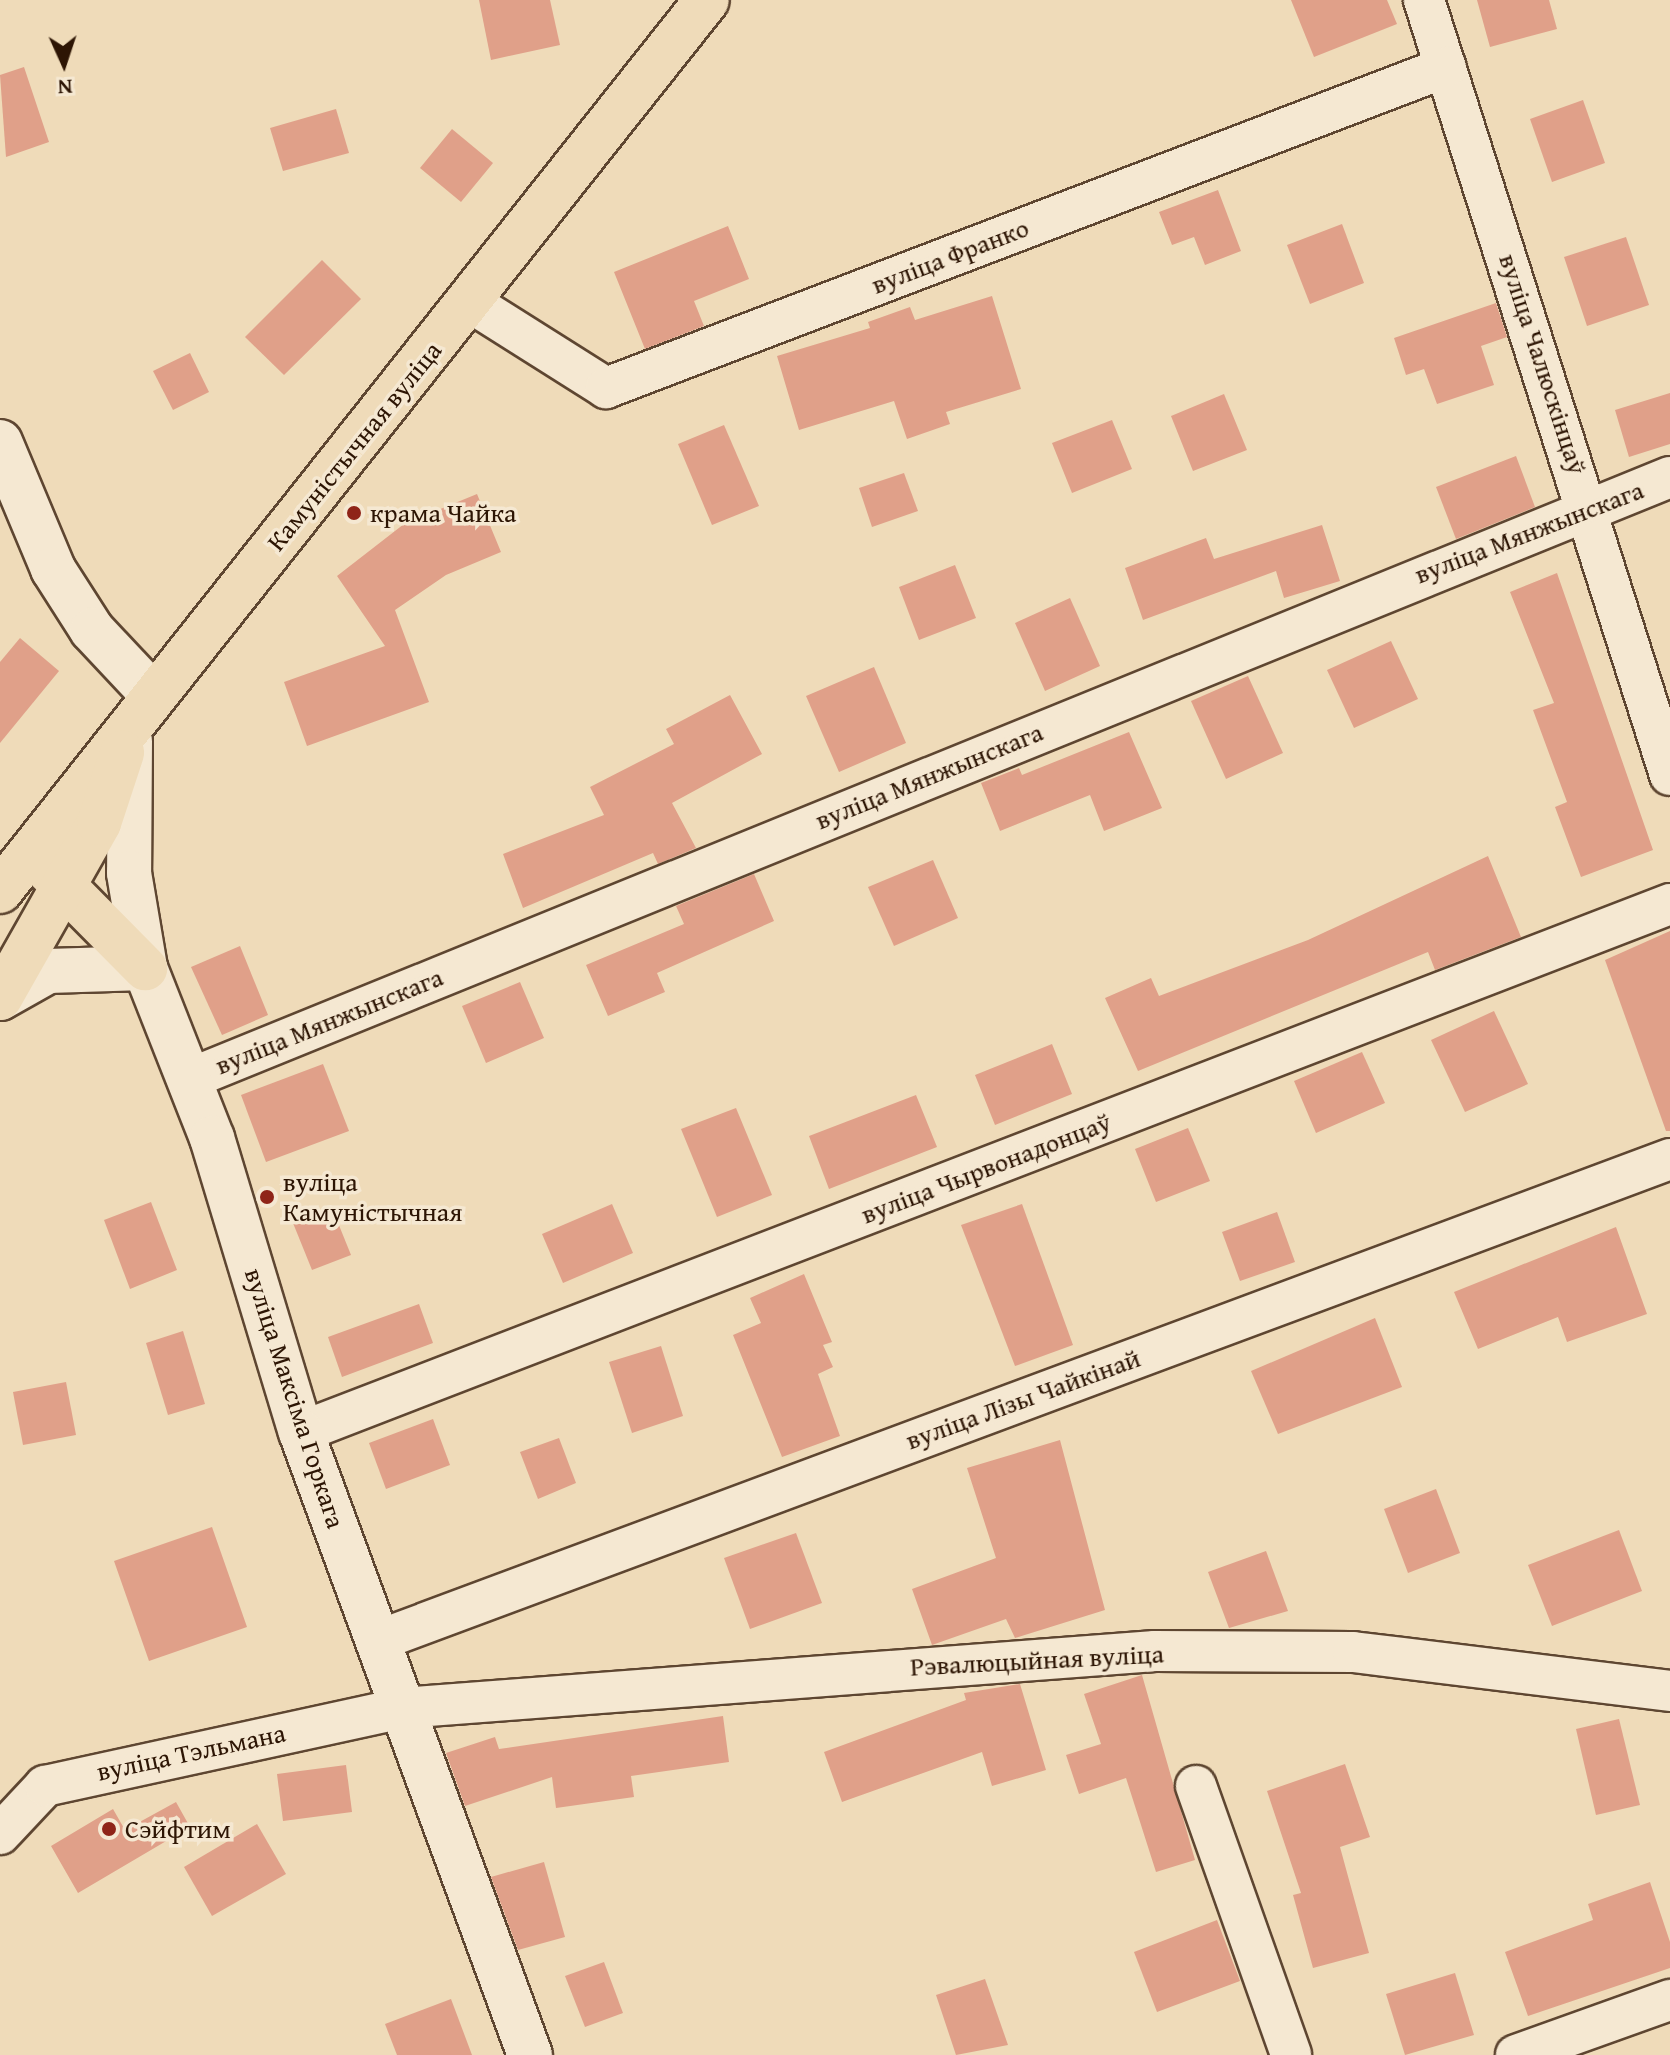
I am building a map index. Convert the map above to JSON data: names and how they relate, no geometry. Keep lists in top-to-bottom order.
{
  "streets": {
    "main road": ["Камуністычная вуліца"],
    "street": [
      "вуліца Франко",
      "вуліца Чалюскінцаў",
      "вуліца Мянжынскага",
      "вуліца Чырвонадонцаў",
      "вуліца Максіма Горкага",
      "вуліца Лізы Чайкінай",
      "Рэвалюцыйная вуліца",
      "вуліца Тэльмана"
    ]
  },
  "crossings": [
    ["вуліца Франко", "вуліца Чалюскінцаў"],
    ["вуліца Франко", "Камуністычная вуліца"],
    ["вуліца Чалюскінцаў", "вуліца Мянжынскага"],
    ["Камуністычная вуліца", "вуліца Максіма Горкага"],
    ["вуліца Мянжынскага", "вуліца Максіма Горкага"],
    ["вуліца Чырвонадонцаў", "вуліца Максіма Горкага"],
    ["вуліца Максіма Горкага", "вуліца Лізы Чайкінай"],
    ["вуліца Максіма Горкага", "Рэвалюцыйная вуліца"],
    ["вуліца Максіма Горкага", "вуліца Тэльмана"],
    ["Рэвалюцыйная вуліца", "вуліца Тэльмана"]
  ],
  "places": ["крама Чайка", "вуліца Камуністычная", "Сэйфтим"],
  "north": "bottom"
}
